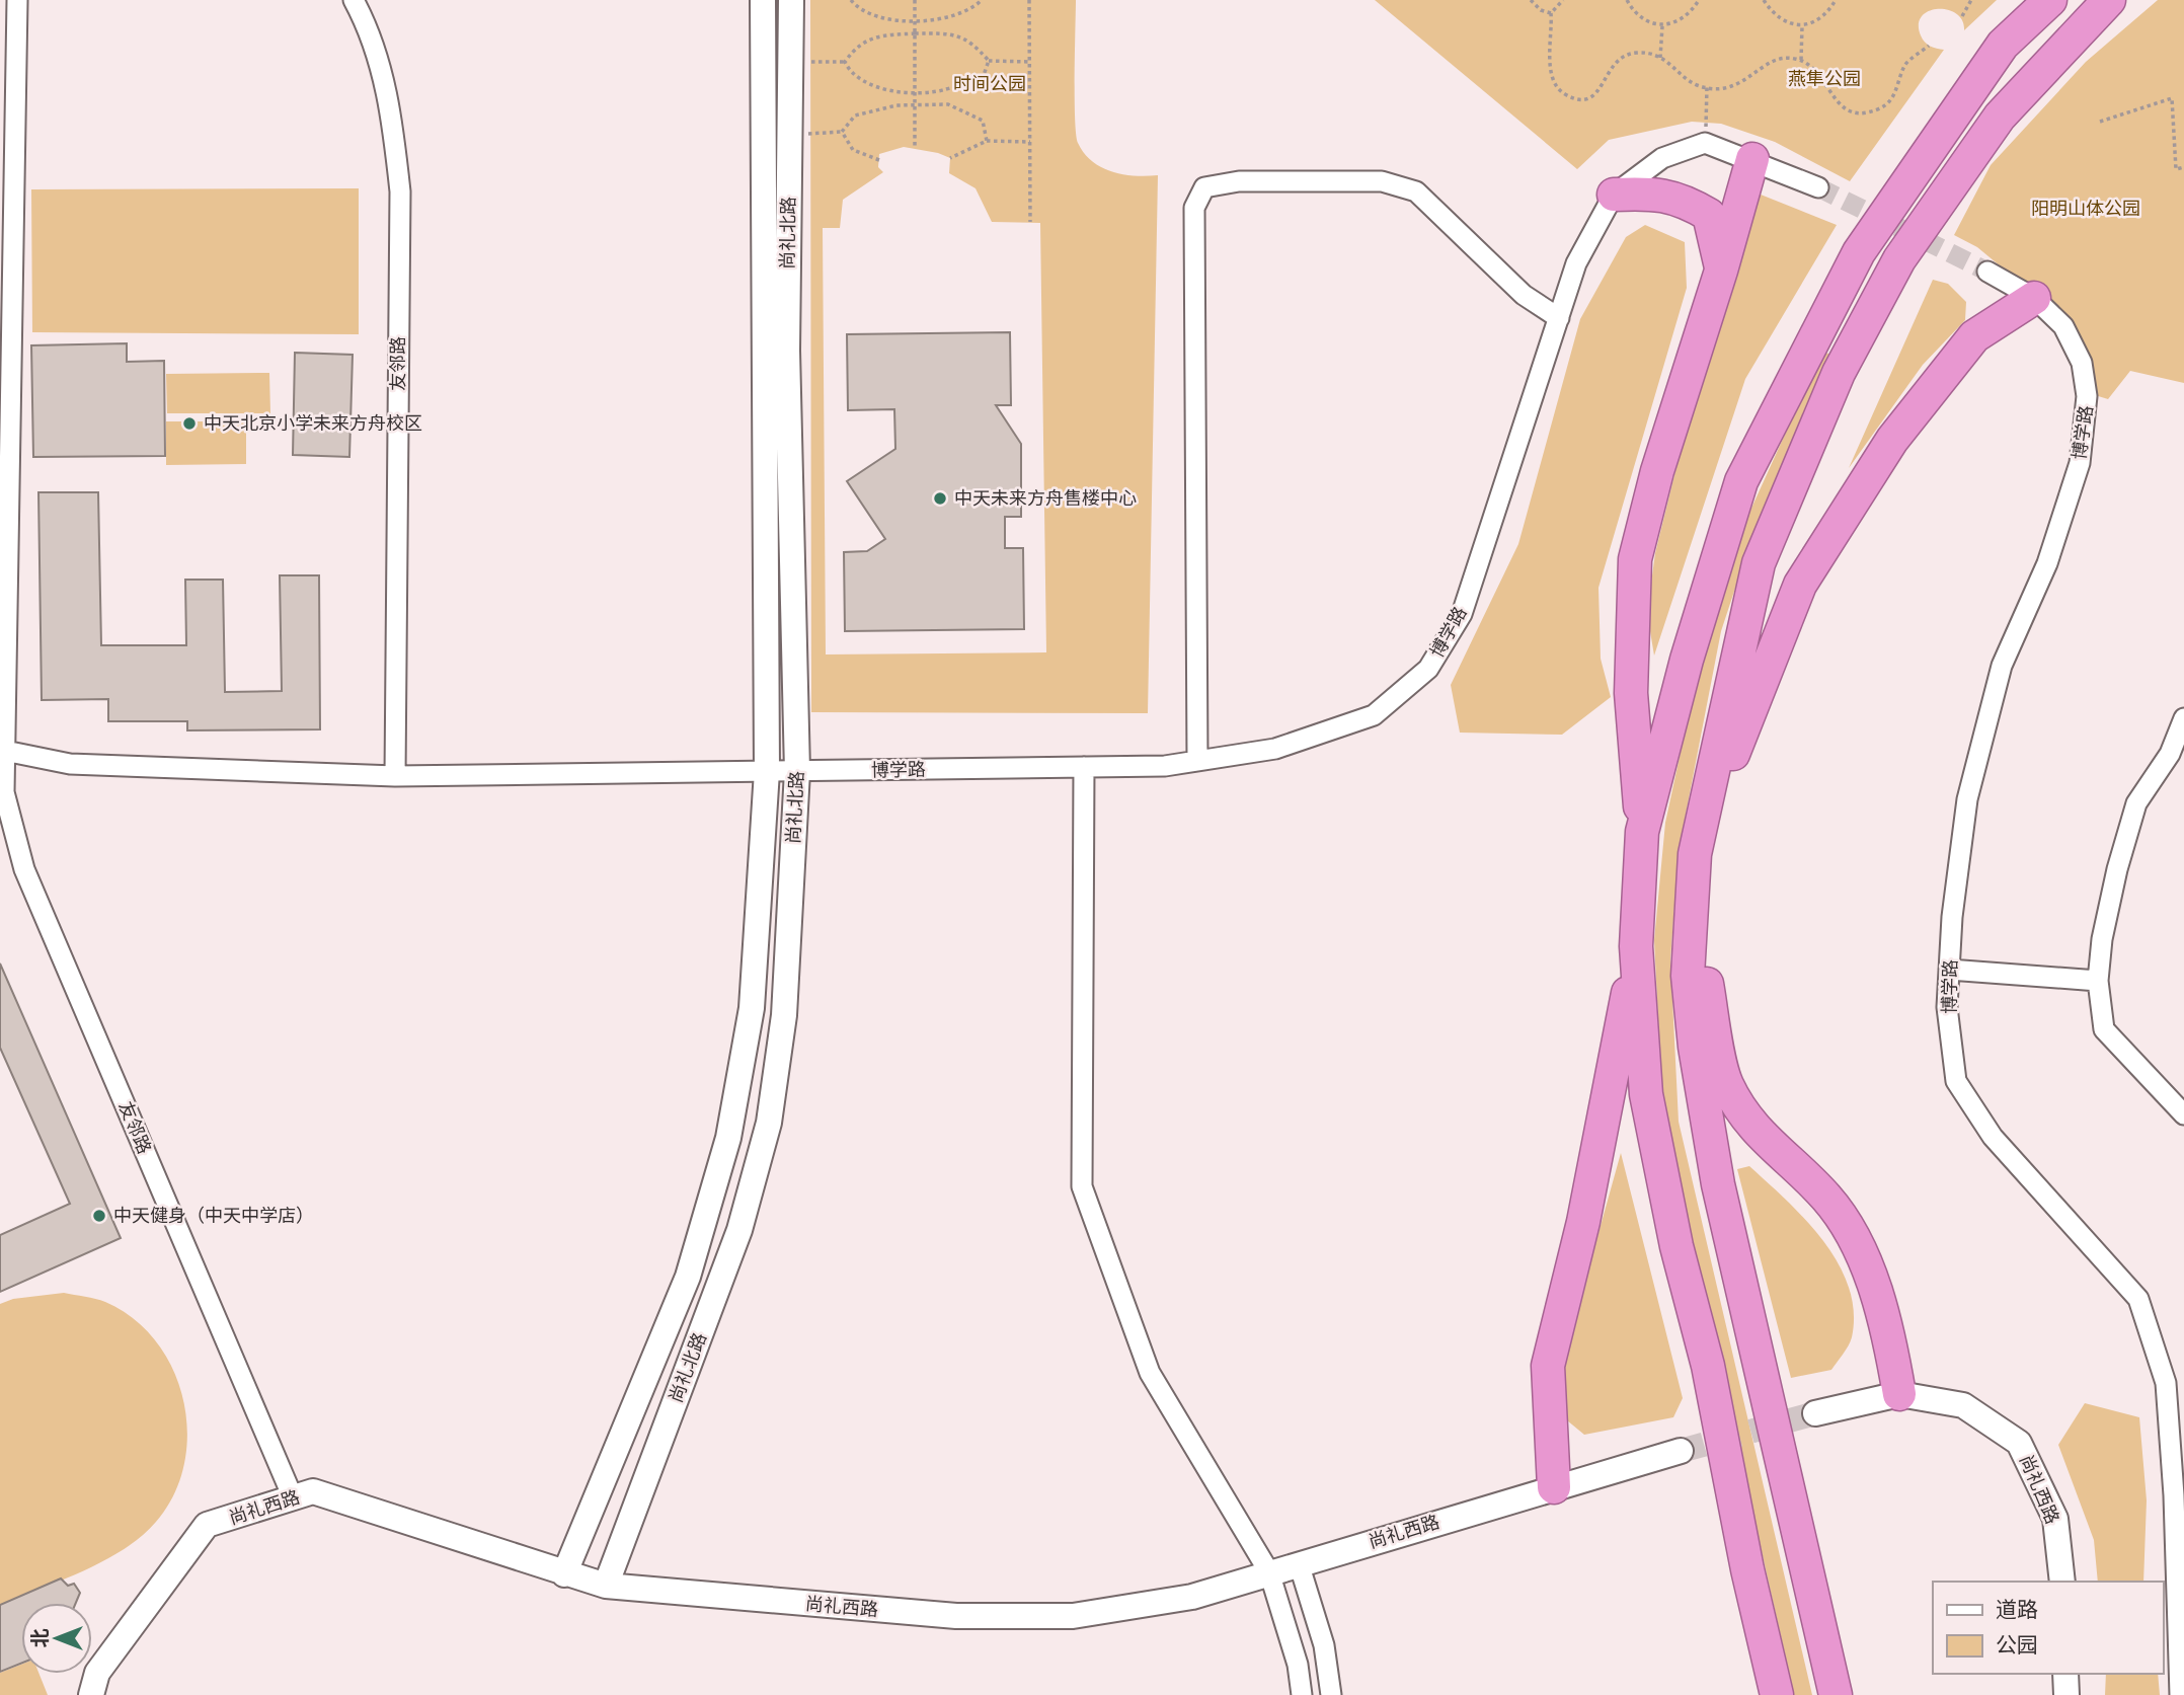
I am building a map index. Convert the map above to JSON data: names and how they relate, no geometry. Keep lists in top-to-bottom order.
{
  "streets": {
    "street": [
      "尚礼北路",
      "友邻路",
      "博学路",
      "尚礼西路"
    ]
  },
  "crossings": [
    ["尚礼北路", "博学路"],
    ["尚礼北路", "尚礼西路"],
    ["友邻路", "尚礼西路"]
  ],
  "parks": ["燕隼公园", "时间公园", "阳明山体公园"],
  "places": ["中天北京小学未来方舟校区", "中天未来方舟售楼中心", "中天健身（中天中学店）"],
  "legend": ["道路", "公园"],
  "north": "left"
}
